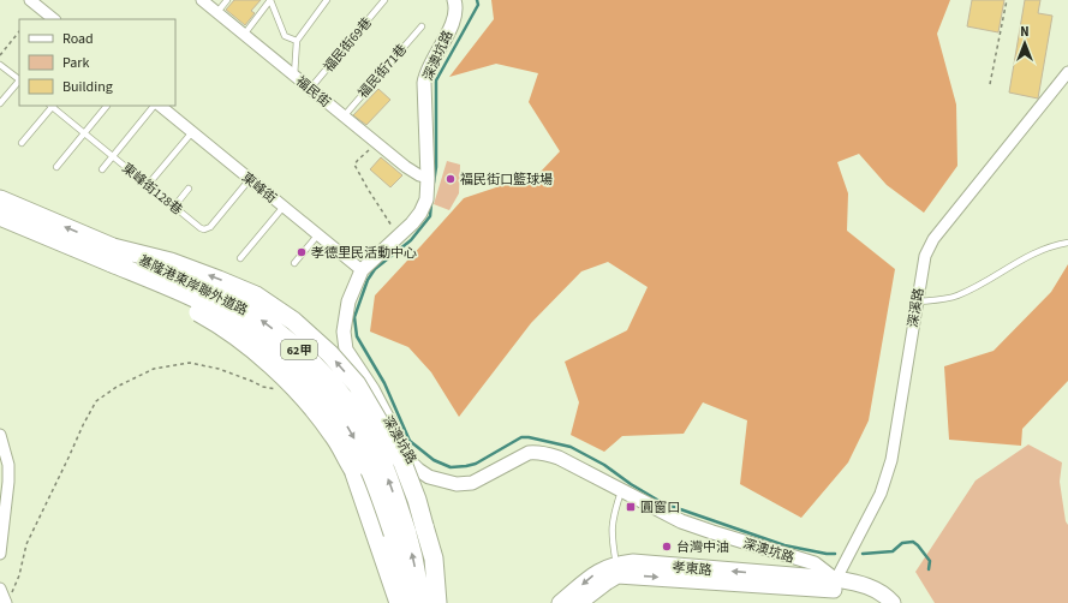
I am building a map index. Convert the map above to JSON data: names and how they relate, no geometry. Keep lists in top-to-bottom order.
{
  "streets": {
    "highway": ["基隆港東岸聯外道路", "62甲"],
    "main road": ["深澳坑路", "孝東路"],
    "street": ["福民街", "東峰街", "深溪路"],
    "lane": ["福民街69巷", "福民街71巷", "東峰街128巷"]
  },
  "crossings": [
    ["福民街69巷", "福民街"],
    ["深澳坑路", "福民街"],
    ["深澳坑路", "東峰街"],
    ["深澳坑路", "深溪路"],
    ["深澳坑路", "孝東路"],
    ["福民街71巷", "福民街"],
    ["東峰街", "東峰街128巷"],
    ["深溪路", "孝東路"]
  ],
  "places": {
    "other": ["福民街口籃球場", "孝德里民活動中心", "台灣中油"],
    "transit": ["圓窗口"]
  },
  "legend": ["Road", "Park", "Building"],
  "north": "top"
}
